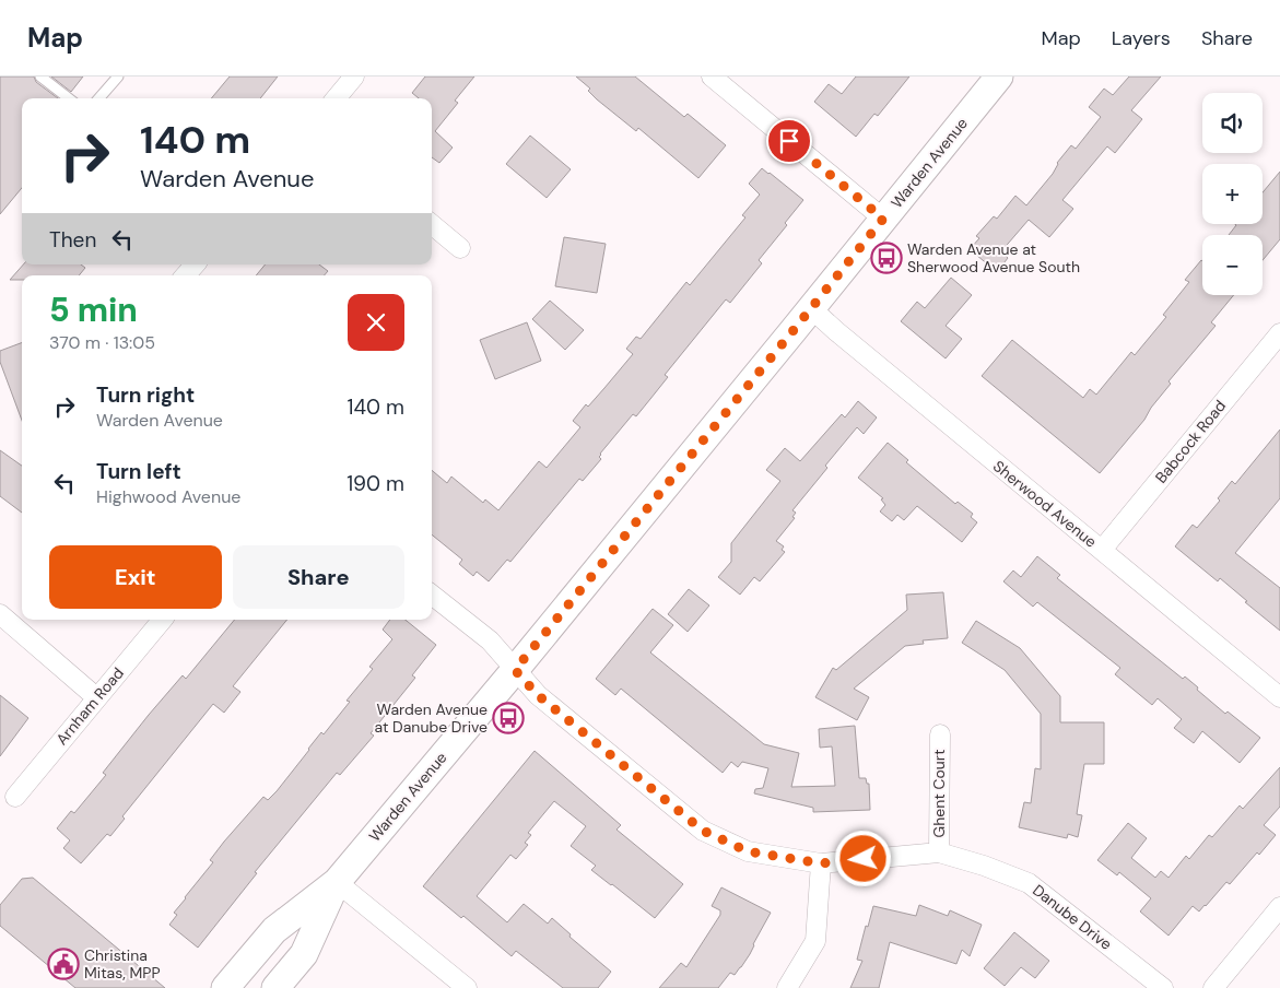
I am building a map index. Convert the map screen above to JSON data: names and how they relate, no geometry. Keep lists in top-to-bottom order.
{
  "streets": {
    "main road": ["Warden Avenue"],
    "street": [
      "Babcock Road",
      "Sherwood Avenue",
      "Arnham Road",
      "Ghent Court",
      "Danube Drive"
    ]
  },
  "crossings": [
    ["Warden Avenue", "Sherwood Avenue"],
    ["Warden Avenue", "Danube Drive"],
    ["Babcock Road", "Sherwood Avenue"],
    ["Ghent Court", "Danube Drive"]
  ],
  "places": {
    "bus stop": ["Warden Avenue at Sherwood Avenue South", "Warden Avenue at Danube Drive"],
    "public building": ["Christina Mitas, MPP"]
  },
  "page": {
    "header": "Map",
    "nav": ["Map", "Layers", "Share"],
    "map_buttons": ["+", "−"],
    "turn": ["140 m", "Warden Avenue"],
    "then": "Then",
    "heading": ["5 min", "370 m · 13:05"],
    "list": [
      {
        "name": "Turn right",
        "note": "Warden Avenue",
        "value": "140 m"
      },
      {
        "name": "Turn left",
        "note": "Highwood Avenue",
        "value": "190 m"
      }
    ],
    "buttons": ["Exit", "Share"]
  }
}
